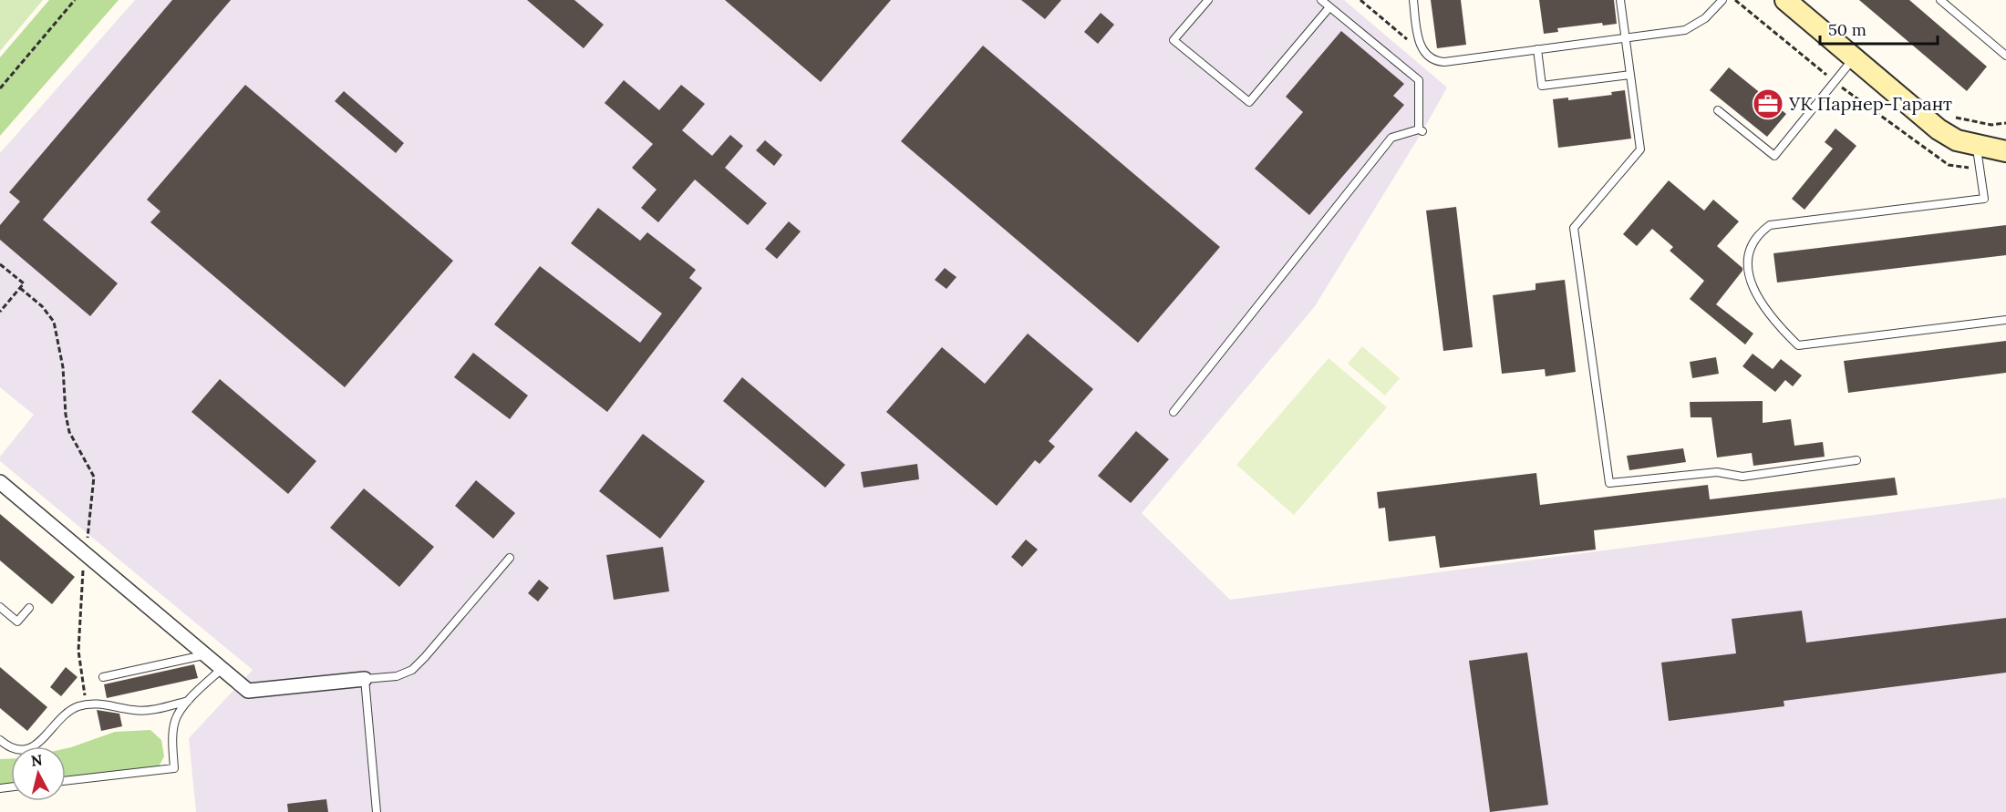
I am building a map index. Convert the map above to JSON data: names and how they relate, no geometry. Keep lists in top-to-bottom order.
{
  "places": {
    "office": ["УК Парнер-Гарант"]
  },
  "scale_bar": "50 m",
  "north": "top"
}
